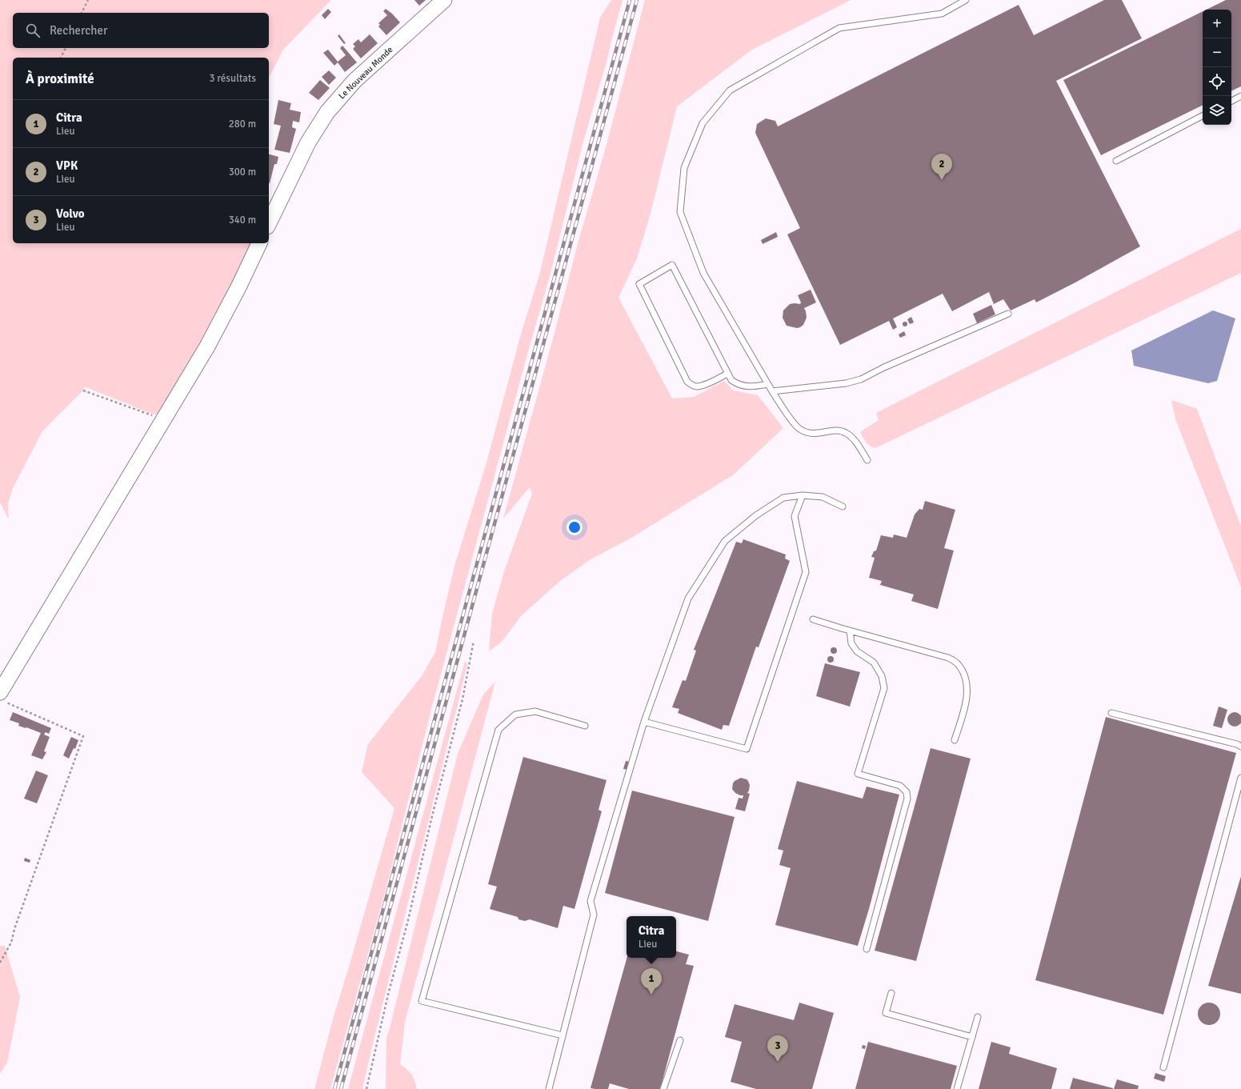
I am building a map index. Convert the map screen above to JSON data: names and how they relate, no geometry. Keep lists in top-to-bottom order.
{
  "streets": {
    "street": ["Le Nouveau Monde"]
  },
  "page": {
    "map_buttons": ["+", "−"],
    "search": "Rechercher",
    "heading": ["À proximité", "3 résultats"],
    "list": [
      {
        "mark": "1",
        "name": "Citra",
        "note": "Lieu",
        "value": "280 m"
      },
      {
        "mark": "2",
        "name": "VPK",
        "note": "Lieu",
        "value": "300 m"
      },
      {
        "mark": "3",
        "name": "Volvo",
        "note": "Lieu",
        "value": "340 m"
      }
    ],
    "pins": ["2", "1", "3"],
    "popup": ["Citra", "Lieu"]
  }
}
